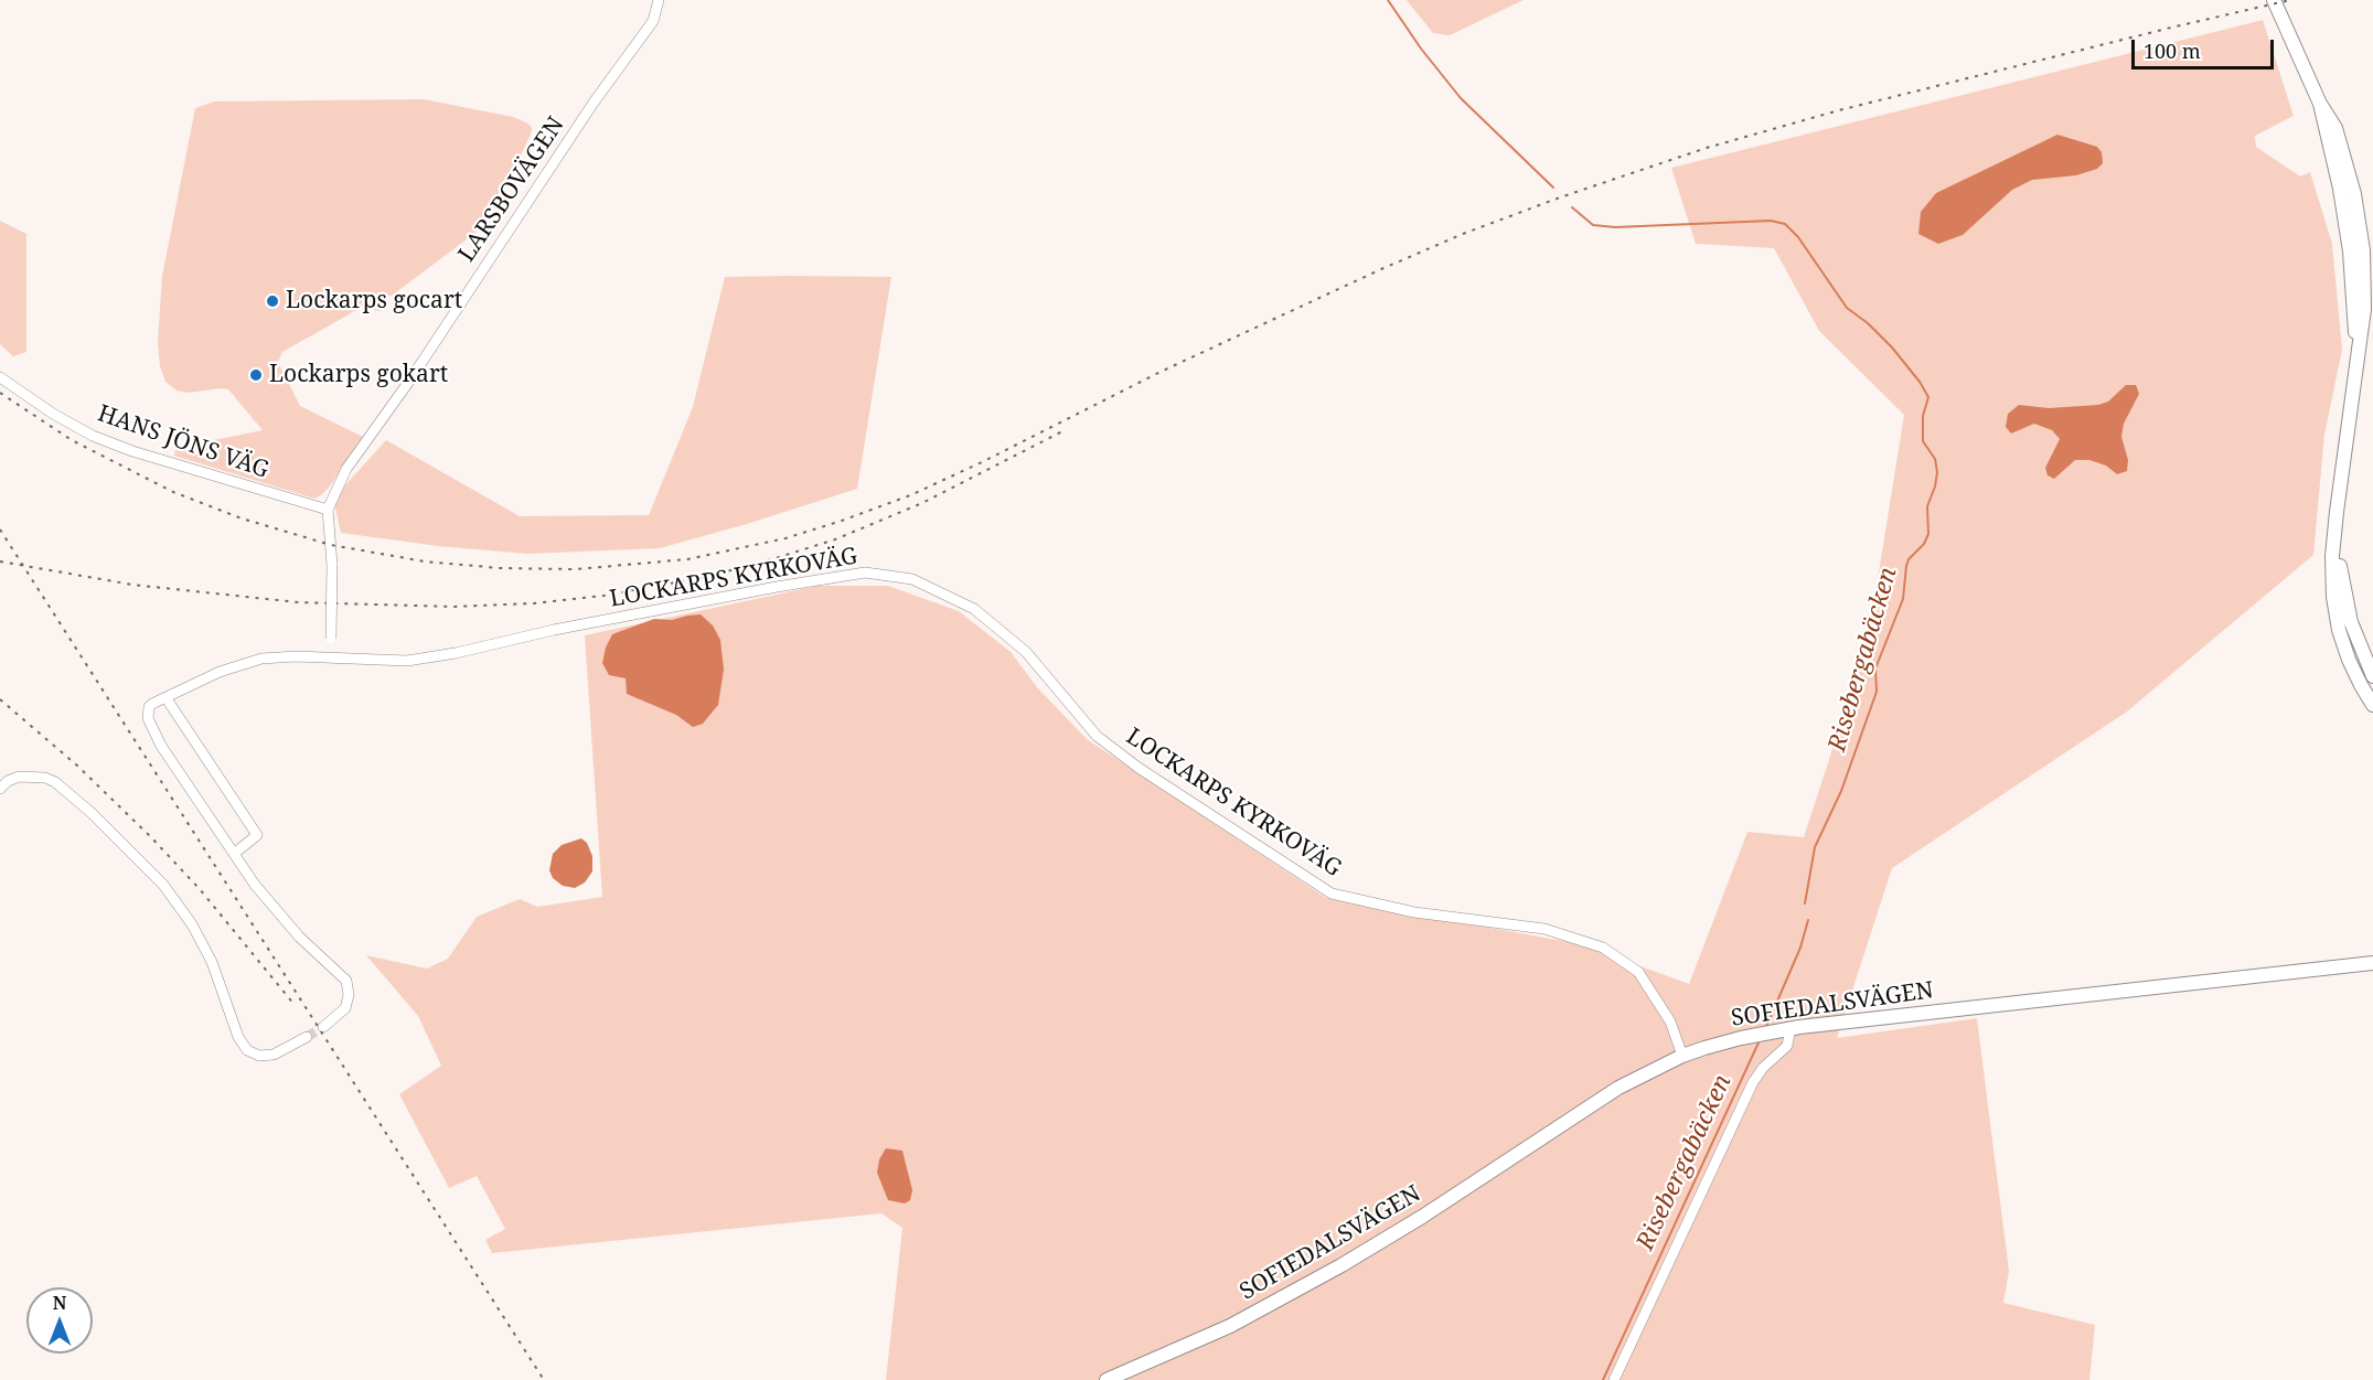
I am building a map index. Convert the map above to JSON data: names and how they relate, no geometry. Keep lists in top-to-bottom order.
{
  "streets": {
    "main road": ["SOFIEDALSVÄGEN"],
    "street": ["LARSBOVÄGEN", "HANS JÖNS VÄG", "LOCKARPS KYRKOVÄG"]
  },
  "crossings": [
    ["LARSBOVÄGEN", "HANS JÖNS VÄG"],
    ["LARSBOVÄGEN", "LOCKARPS KYRKOVÄG"],
    ["LOCKARPS KYRKOVÄG", "SOFIEDALSVÄGEN"]
  ],
  "water": ["Risebergabäcken"],
  "places": ["Lockarps gocart", "Lockarps gokart"],
  "scale_bar": "100 m",
  "north": "top"
}
